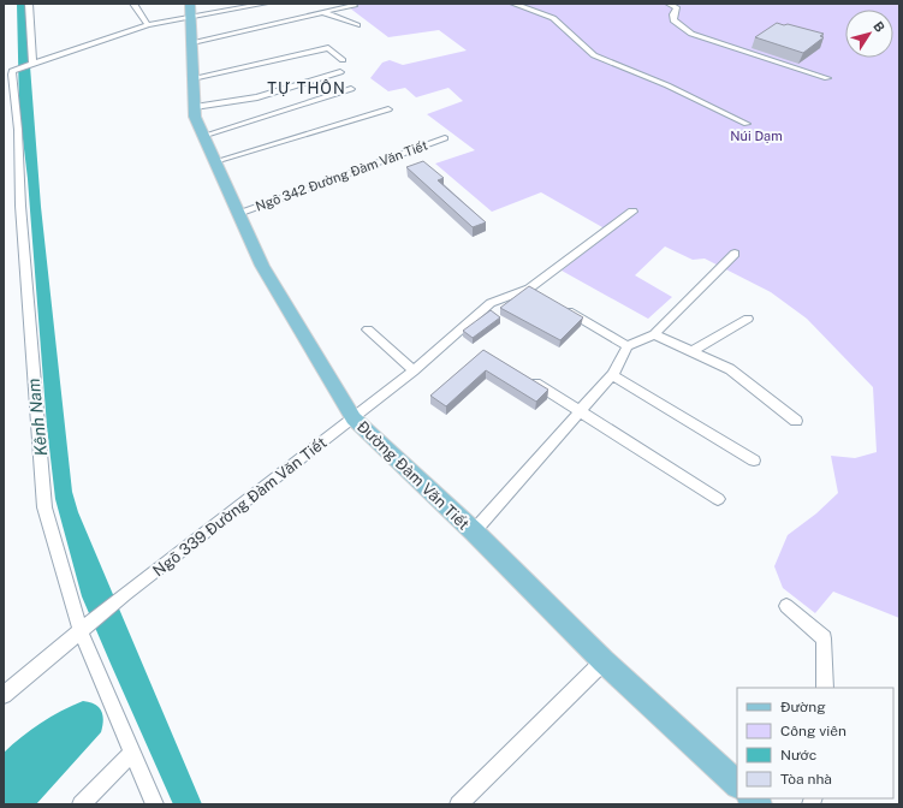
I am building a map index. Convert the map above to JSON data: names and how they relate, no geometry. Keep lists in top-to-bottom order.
{
  "streets": {
    "main road": ["Đường Đàm Văn Tiết"],
    "street": ["Ngõ 342 Đường Đàm Văn Tiết", "Ngõ 339 Đường Đàm Văn Tiết"]
  },
  "crossings": [
    ["Ngõ 342 Đường Đàm Văn Tiết", "Đường Đàm Văn Tiết"],
    ["Đường Đàm Văn Tiết", "Ngõ 339 Đường Đàm Văn Tiết"]
  ],
  "districts": ["TỰ THÔN"],
  "water": ["Kênh Nam"],
  "parks": ["Núi Dạm"],
  "legend": [
    "Đường",
    "Công viên",
    "Nước",
    "Tòa nhà"
  ],
  "north": "top right"
}
